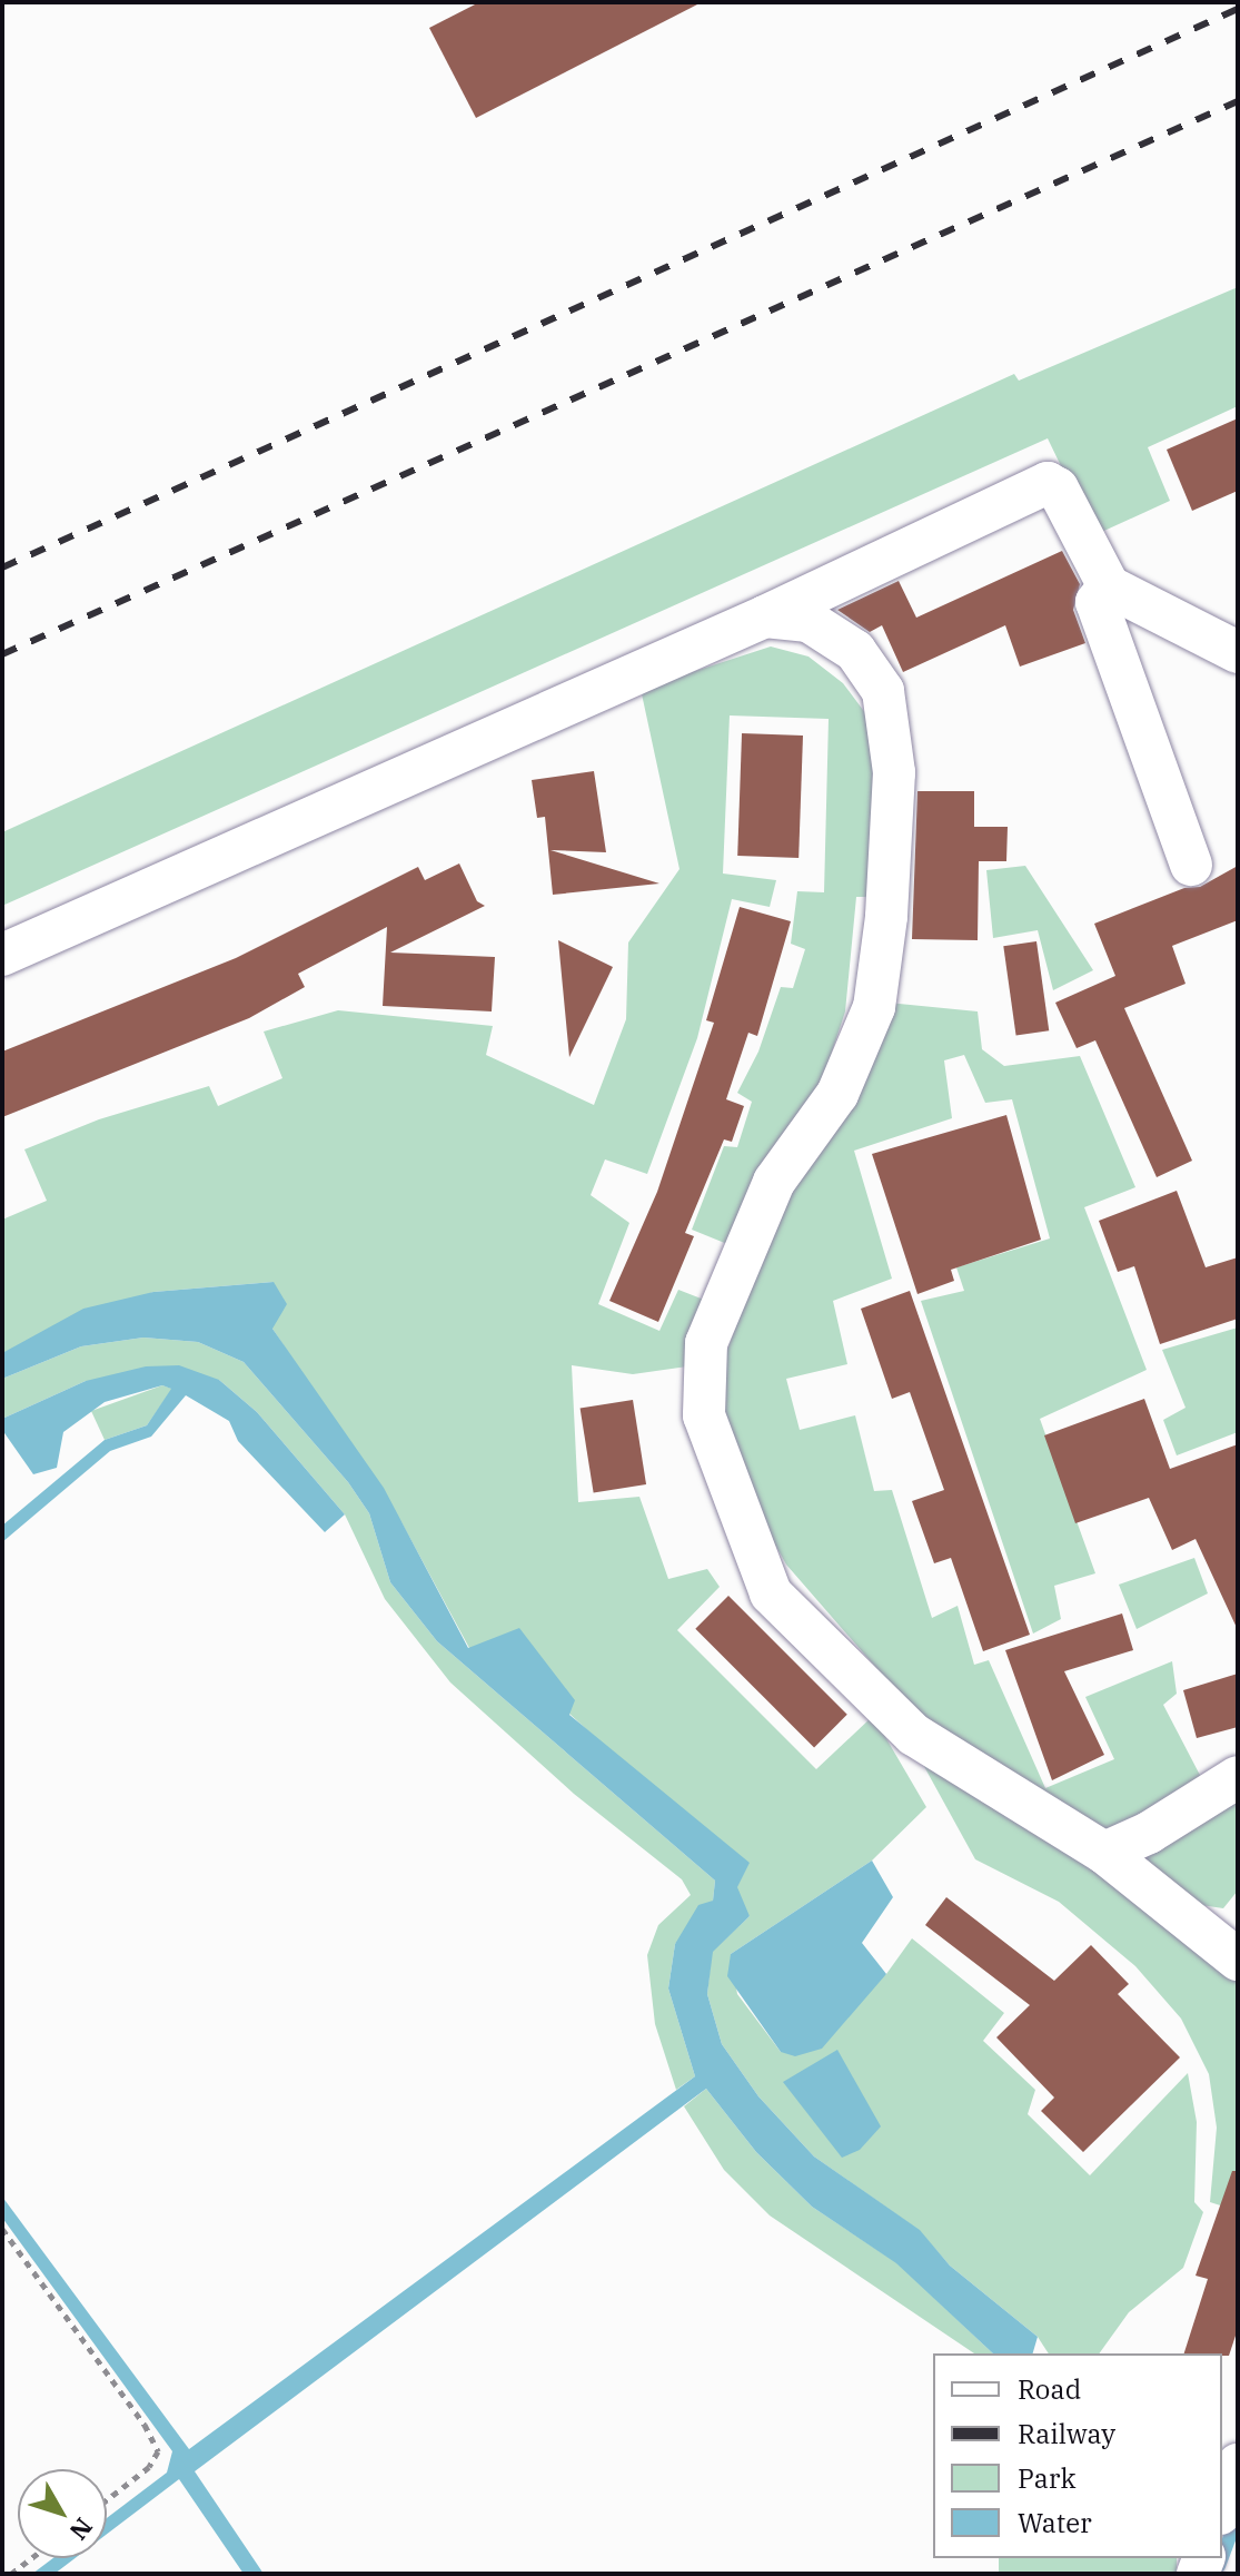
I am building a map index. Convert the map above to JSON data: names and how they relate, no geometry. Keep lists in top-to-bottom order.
{
  "legend": [
    "Road",
    "Railway",
    "Park",
    "Water"
  ],
  "north": "bottom right"
}
